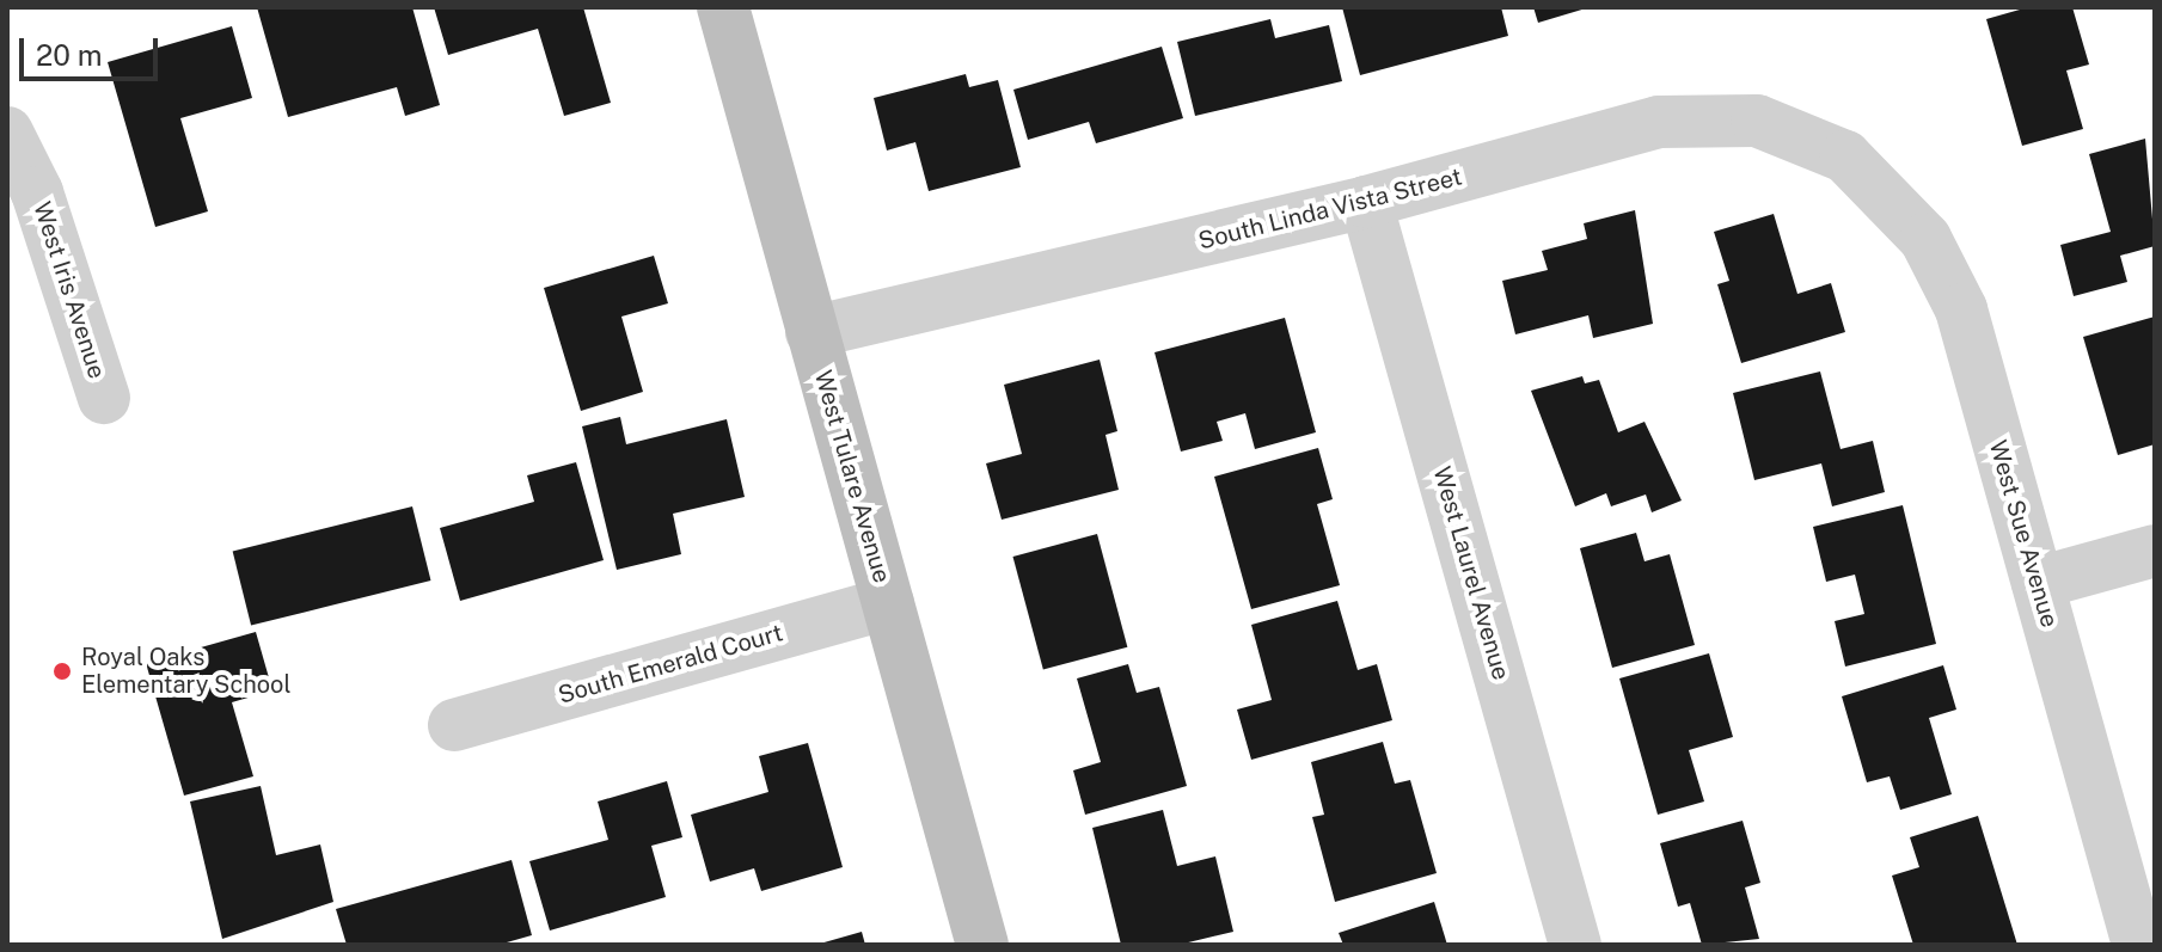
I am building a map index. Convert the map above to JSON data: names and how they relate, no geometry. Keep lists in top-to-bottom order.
{
  "streets": {
    "street": [
      "South Linda Vista Street",
      "West Iris Avenue",
      "West Tulare Avenue",
      "West Sue Avenue",
      "West Laurel Avenue",
      "South Emerald Court"
    ]
  },
  "crossings": [
    ["South Linda Vista Street", "West Tulare Avenue"],
    ["South Linda Vista Street", "West Sue Avenue"],
    ["South Linda Vista Street", "West Laurel Avenue"],
    ["West Tulare Avenue", "South Emerald Court"]
  ],
  "places": ["Royal Oaks Elementary School"],
  "scale_bar": "20 m"
}
